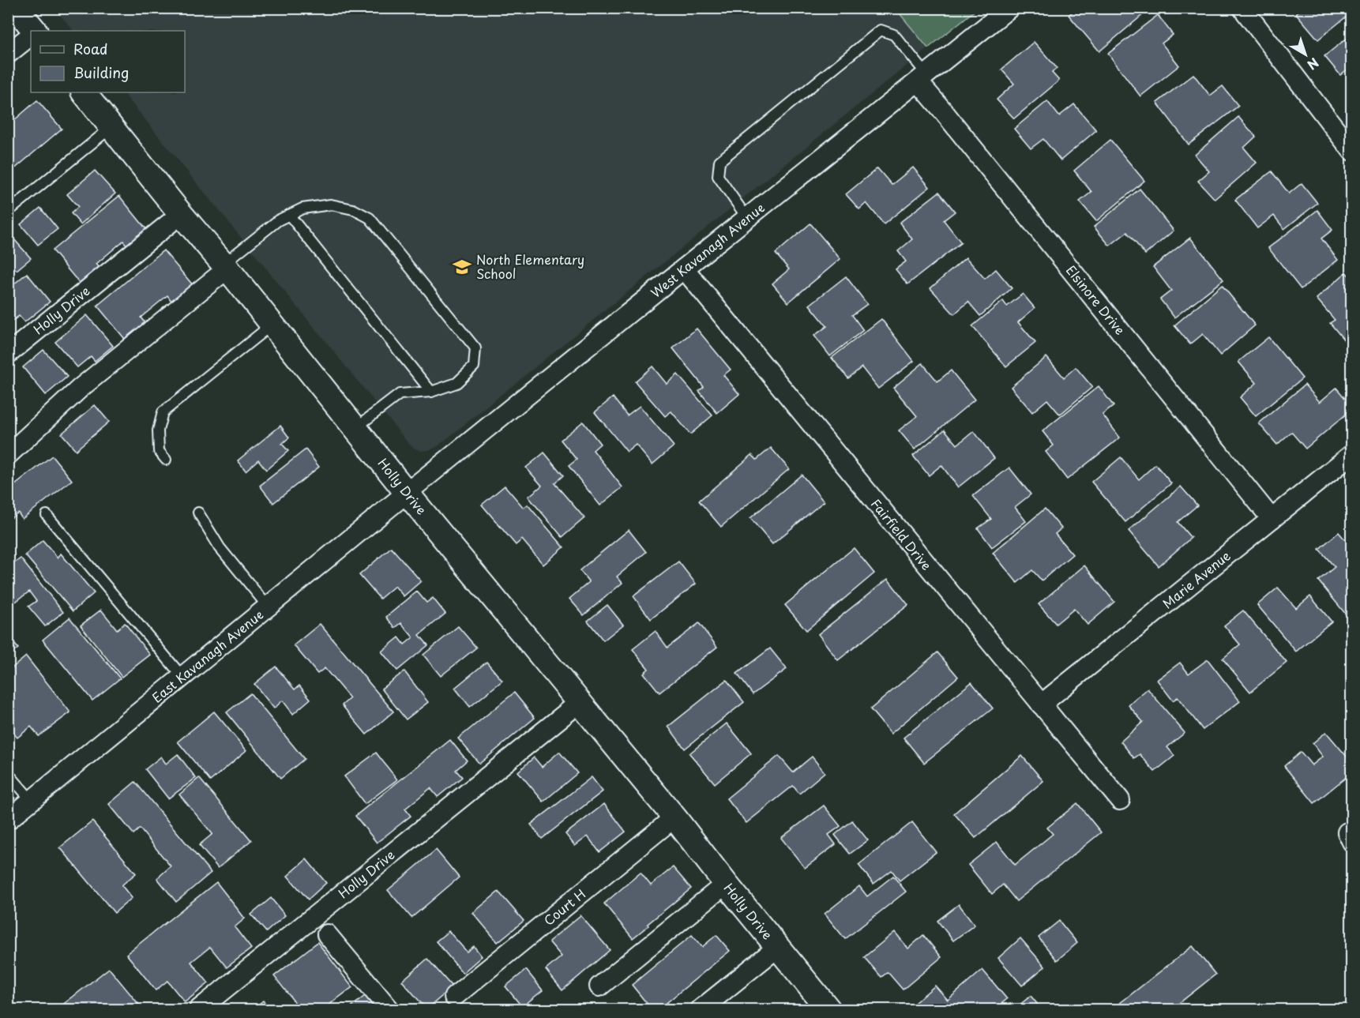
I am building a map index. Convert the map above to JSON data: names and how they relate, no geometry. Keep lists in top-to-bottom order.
{
  "streets": {
    "street": [
      "West Kavanagh Avenue",
      "Elsinore Drive",
      "Holly Drive",
      "Fairfield Drive",
      "Marie Avenue",
      "East Kavanagh Avenue",
      "Court H"
    ]
  },
  "crossings": [
    ["West Kavanagh Avenue", "Elsinore Drive"],
    ["West Kavanagh Avenue", "Holly Drive"],
    ["West Kavanagh Avenue", "Fairfield Drive"],
    ["West Kavanagh Avenue", "East Kavanagh Avenue"],
    ["Elsinore Drive", "Marie Avenue"],
    ["Holly Drive", "East Kavanagh Avenue"],
    ["Holly Drive", "Court H"],
    ["Fairfield Drive", "Marie Avenue"]
  ],
  "places": {
    "school or university": ["North Elementary School"]
  },
  "legend": ["Road", "Building"],
  "north": "bottom right"
}
